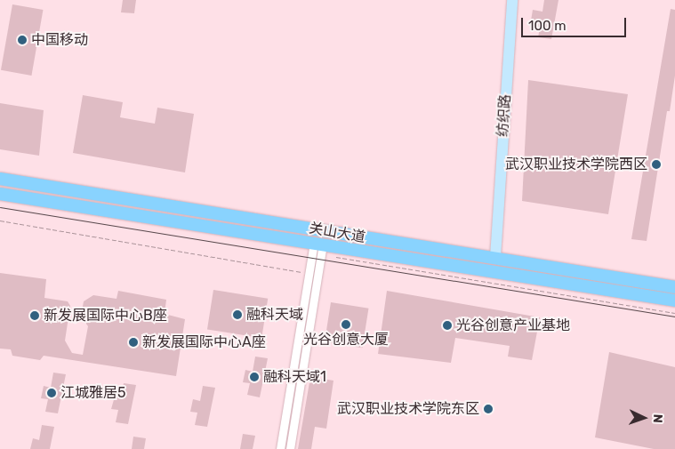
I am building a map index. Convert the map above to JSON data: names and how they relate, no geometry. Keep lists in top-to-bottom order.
{
  "streets": {
    "main road": ["纺织路", "关山大道"]
  },
  "crossings": [
    ["纺织路", "关山大道"]
  ],
  "places": [
    "中国移动",
    "武汉职业技术学院西区",
    "融科天域",
    "新发展国际中心B座",
    "光谷创意大厦",
    "光谷创意产业基地",
    "新发展国际中心A座",
    "融科天域1",
    "江城雅居5",
    "武汉职业技术学院东区"
  ],
  "scale_bar": "100 m",
  "north": "right"
}
